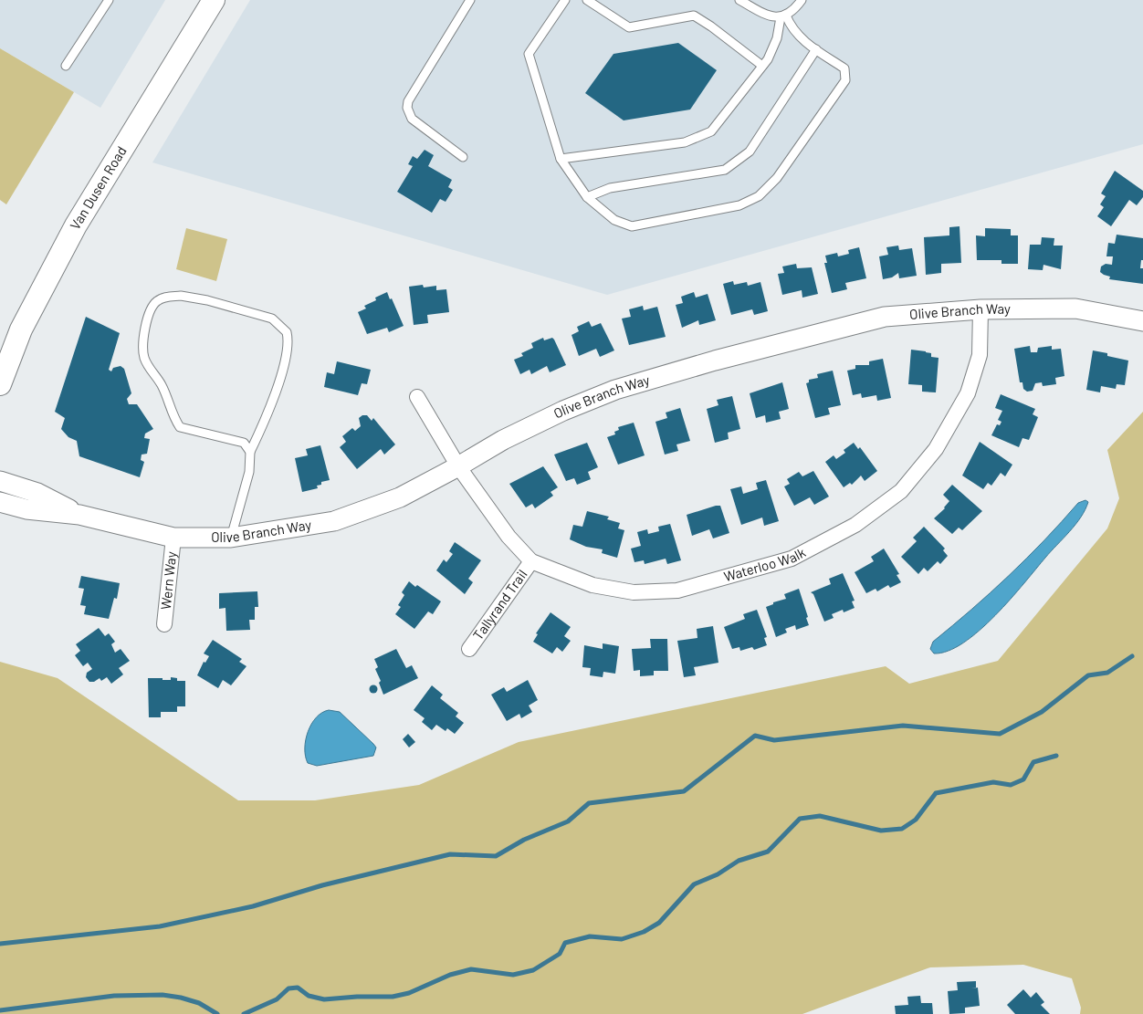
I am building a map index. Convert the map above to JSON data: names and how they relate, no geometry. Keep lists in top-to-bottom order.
{
  "streets": {
    "main road": ["Van Dusen Road"],
    "street": [
      "Olive Branch Way",
      "Waterloo Walk",
      "Wern Way",
      "Tallyrand Trail"
    ]
  },
  "crossings": [
    ["Olive Branch Way", "Waterloo Walk"],
    ["Olive Branch Way", "Wern Way"],
    ["Waterloo Walk", "Tallyrand Trail"]
  ]
}
